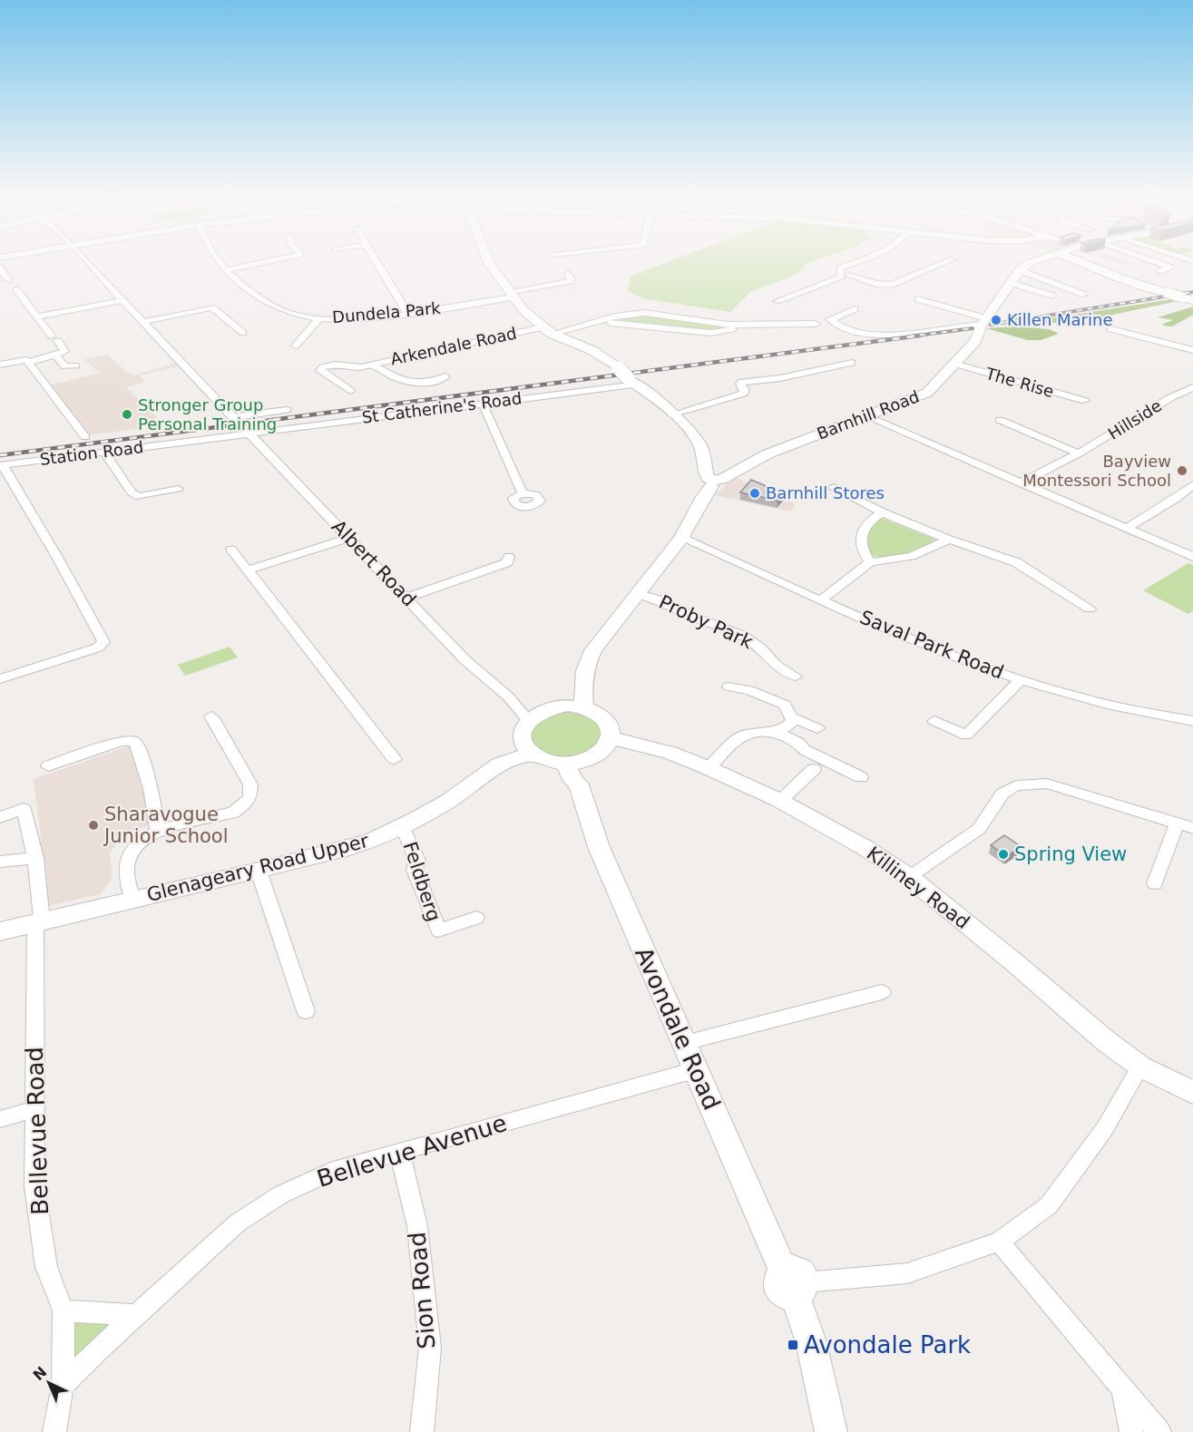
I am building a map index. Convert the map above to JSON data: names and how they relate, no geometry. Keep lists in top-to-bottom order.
{
  "streets": {
    "street": [
      "Dundela Park",
      "Arkendale Road",
      "The Rise",
      "St Catherine's Road",
      "Barnhill Road",
      "Hillside",
      "Station Road",
      "Albert Road",
      "Proby Park",
      "Saval Park Road",
      "Glenageary Road Upper",
      "Feldberg",
      "Killiney Road",
      "Avondale Road",
      "Bellevue Road",
      "Bellevue Avenue",
      "Sion Road"
    ]
  },
  "crossings": [
    ["The Rise", "Barnhill Road"],
    ["St Catherine's Road", "Station Road"],
    ["St Catherine's Road", "Albert Road"],
    ["Barnhill Road", "Albert Road"],
    ["Barnhill Road", "Proby Park"],
    ["Barnhill Road", "Saval Park Road"],
    ["Barnhill Road", "Glenageary Road Upper"],
    ["Barnhill Road", "Killiney Road"],
    ["Barnhill Road", "Avondale Road"],
    ["Station Road", "Albert Road"],
    ["Albert Road", "Glenageary Road Upper"],
    ["Albert Road", "Killiney Road"],
    ["Albert Road", "Avondale Road"],
    ["Glenageary Road Upper", "Feldberg"],
    ["Glenageary Road Upper", "Killiney Road"],
    ["Glenageary Road Upper", "Avondale Road"],
    ["Glenageary Road Upper", "Bellevue Road"],
    ["Killiney Road", "Avondale Road"],
    ["Avondale Road", "Bellevue Avenue"],
    ["Bellevue Road", "Bellevue Avenue"],
    ["Bellevue Avenue", "Sion Road"]
  ],
  "places": {
    "other": [
      "Killen Marine",
      "Stronger Group Personal Training",
      "Bayview Montessori School",
      "Barnhill Stores",
      "Sharavogue Junior School",
      "Spring View"
    ],
    "transit": ["Avondale Park"]
  },
  "north": "top left"
}
